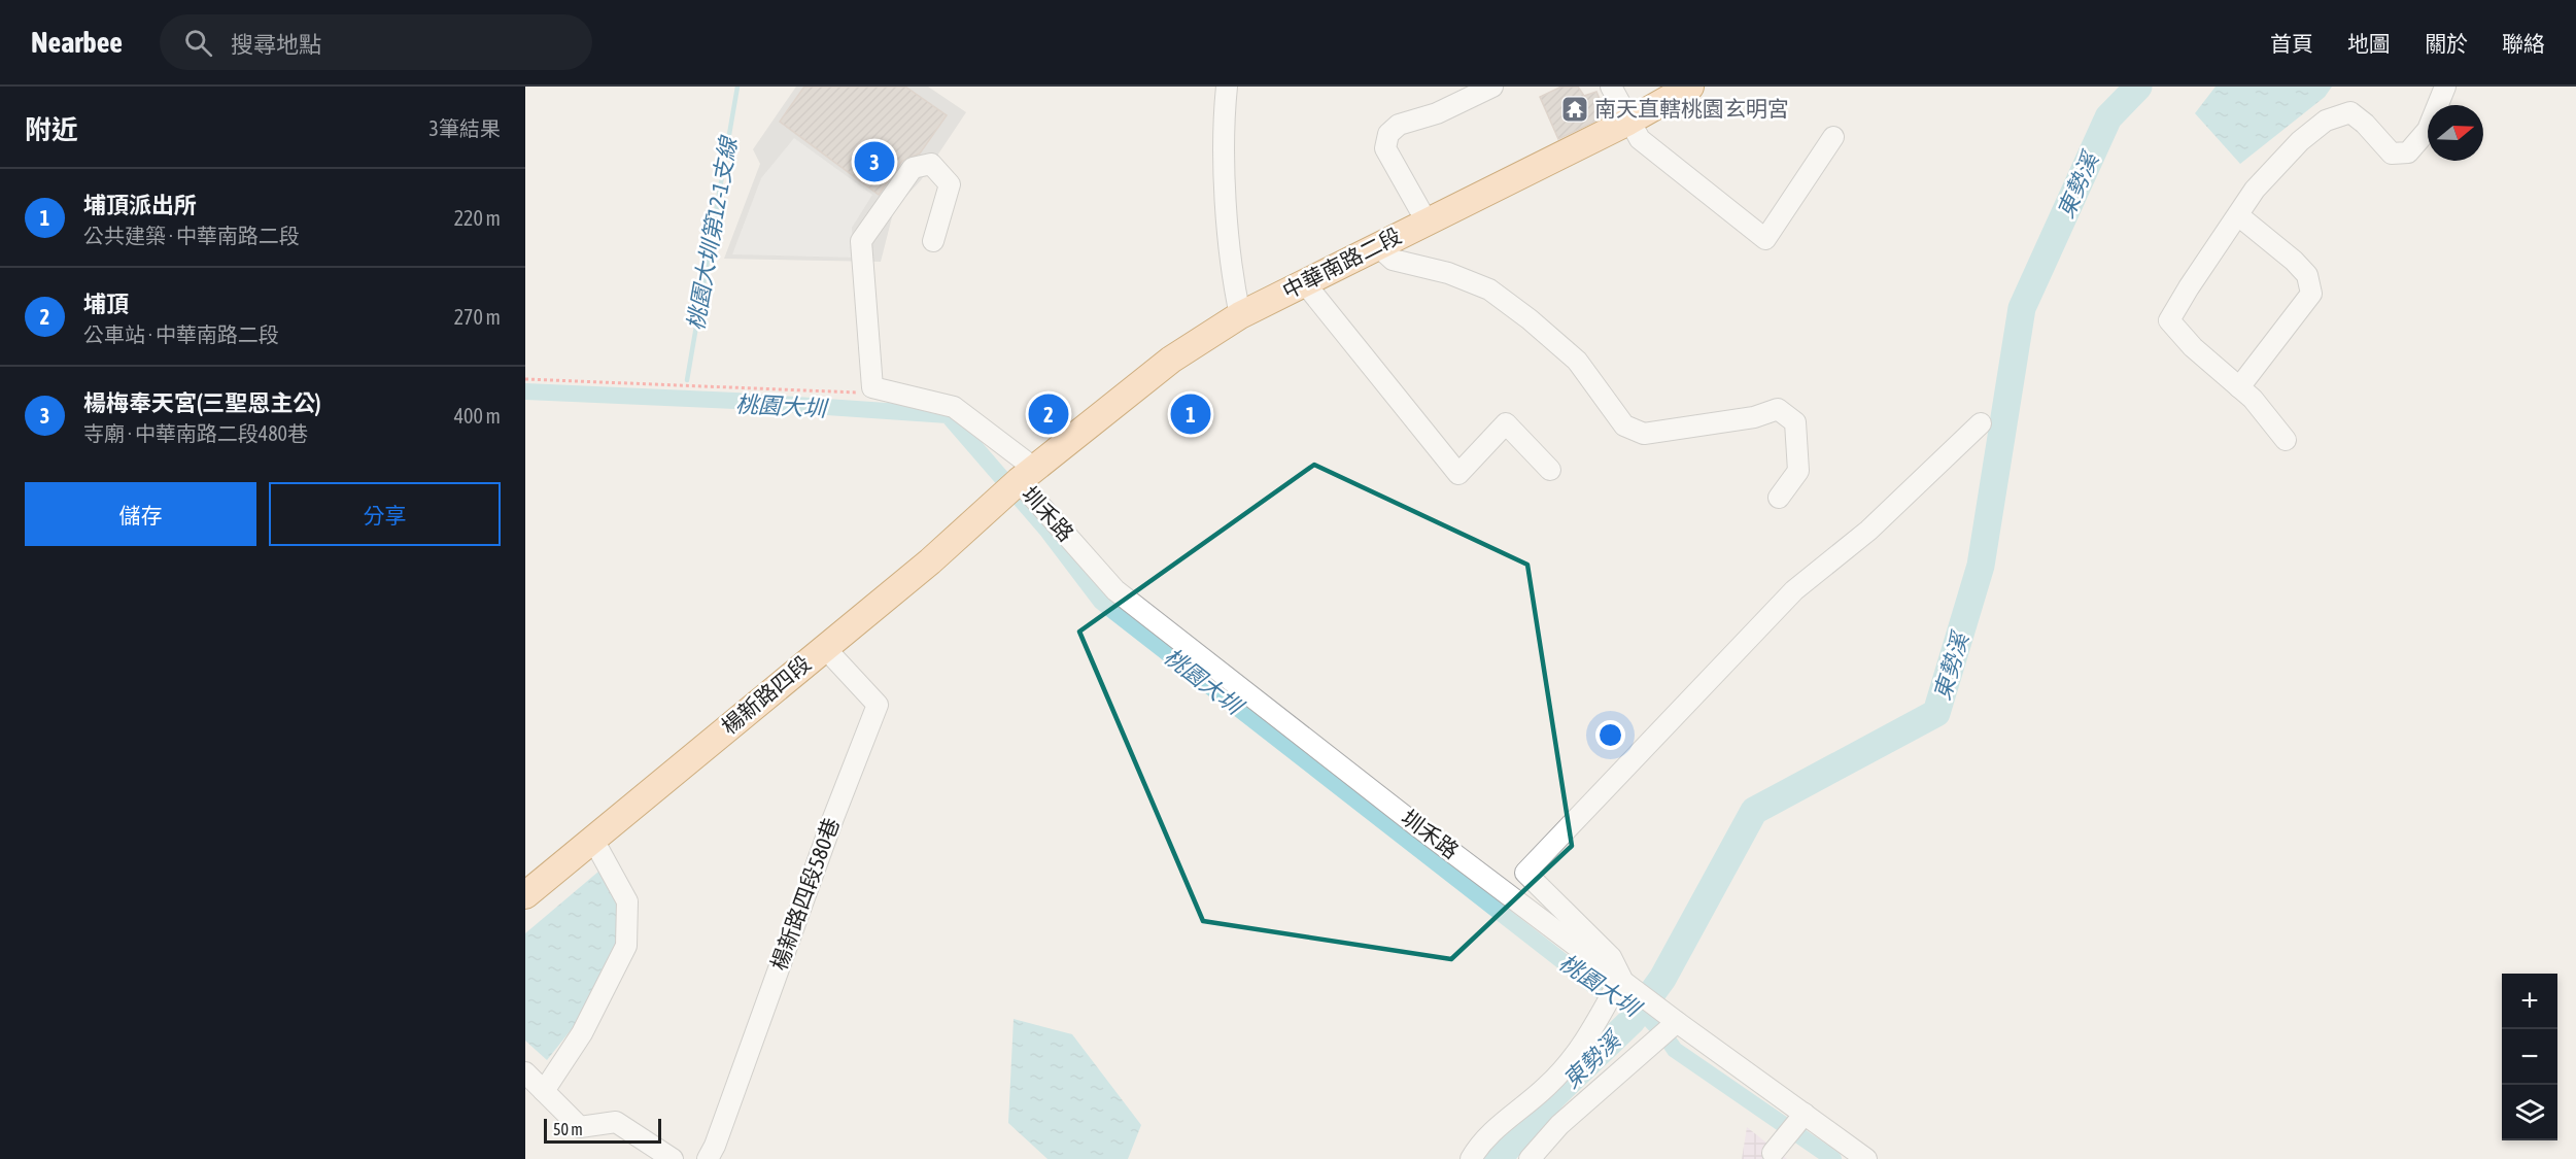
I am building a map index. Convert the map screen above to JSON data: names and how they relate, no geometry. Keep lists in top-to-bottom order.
{
  "streets": {
    "main road": ["中華南路二段", "楊新路四段"],
    "street": ["圳禾路", "楊新路四段580巷"]
  },
  "crossings": [
    ["中華南路二段", "圳禾路"],
    ["中華南路二段", "楊新路四段"],
    ["圳禾路", "楊新路四段"],
    ["楊新路四段", "楊新路四段580巷"]
  ],
  "water": ["東勢溪", "桃園大圳第12-1支線", "桃園大圳"],
  "places": {
    "temple": ["南天直轄桃園玄明宮"]
  },
  "scale_bar": "50 m",
  "north": "right",
  "page": {
    "header": "Nearbee",
    "search": "搜尋地點",
    "nav": [
      "首頁",
      "地圖",
      "關於",
      "聯絡"
    ],
    "heading": ["附近", "3筆結果"],
    "pins": ["3", "1", "2"],
    "list": [
      {
        "mark": "1",
        "name": "埔頂派出所",
        "note": "公共建築 · 中華南路二段",
        "value": "220 m"
      },
      {
        "mark": "2",
        "name": "埔頂",
        "note": "公車站 · 中華南路二段",
        "value": "270 m"
      },
      {
        "mark": "3",
        "name": "楊梅奉天宮(三聖恩主公)",
        "note": "寺廟 · 中華南路二段480巷",
        "value": "400 m"
      }
    ],
    "buttons": ["儲存", "分享"],
    "map_buttons": ["+", "−"],
    "scale": "50 m"
  }
}
